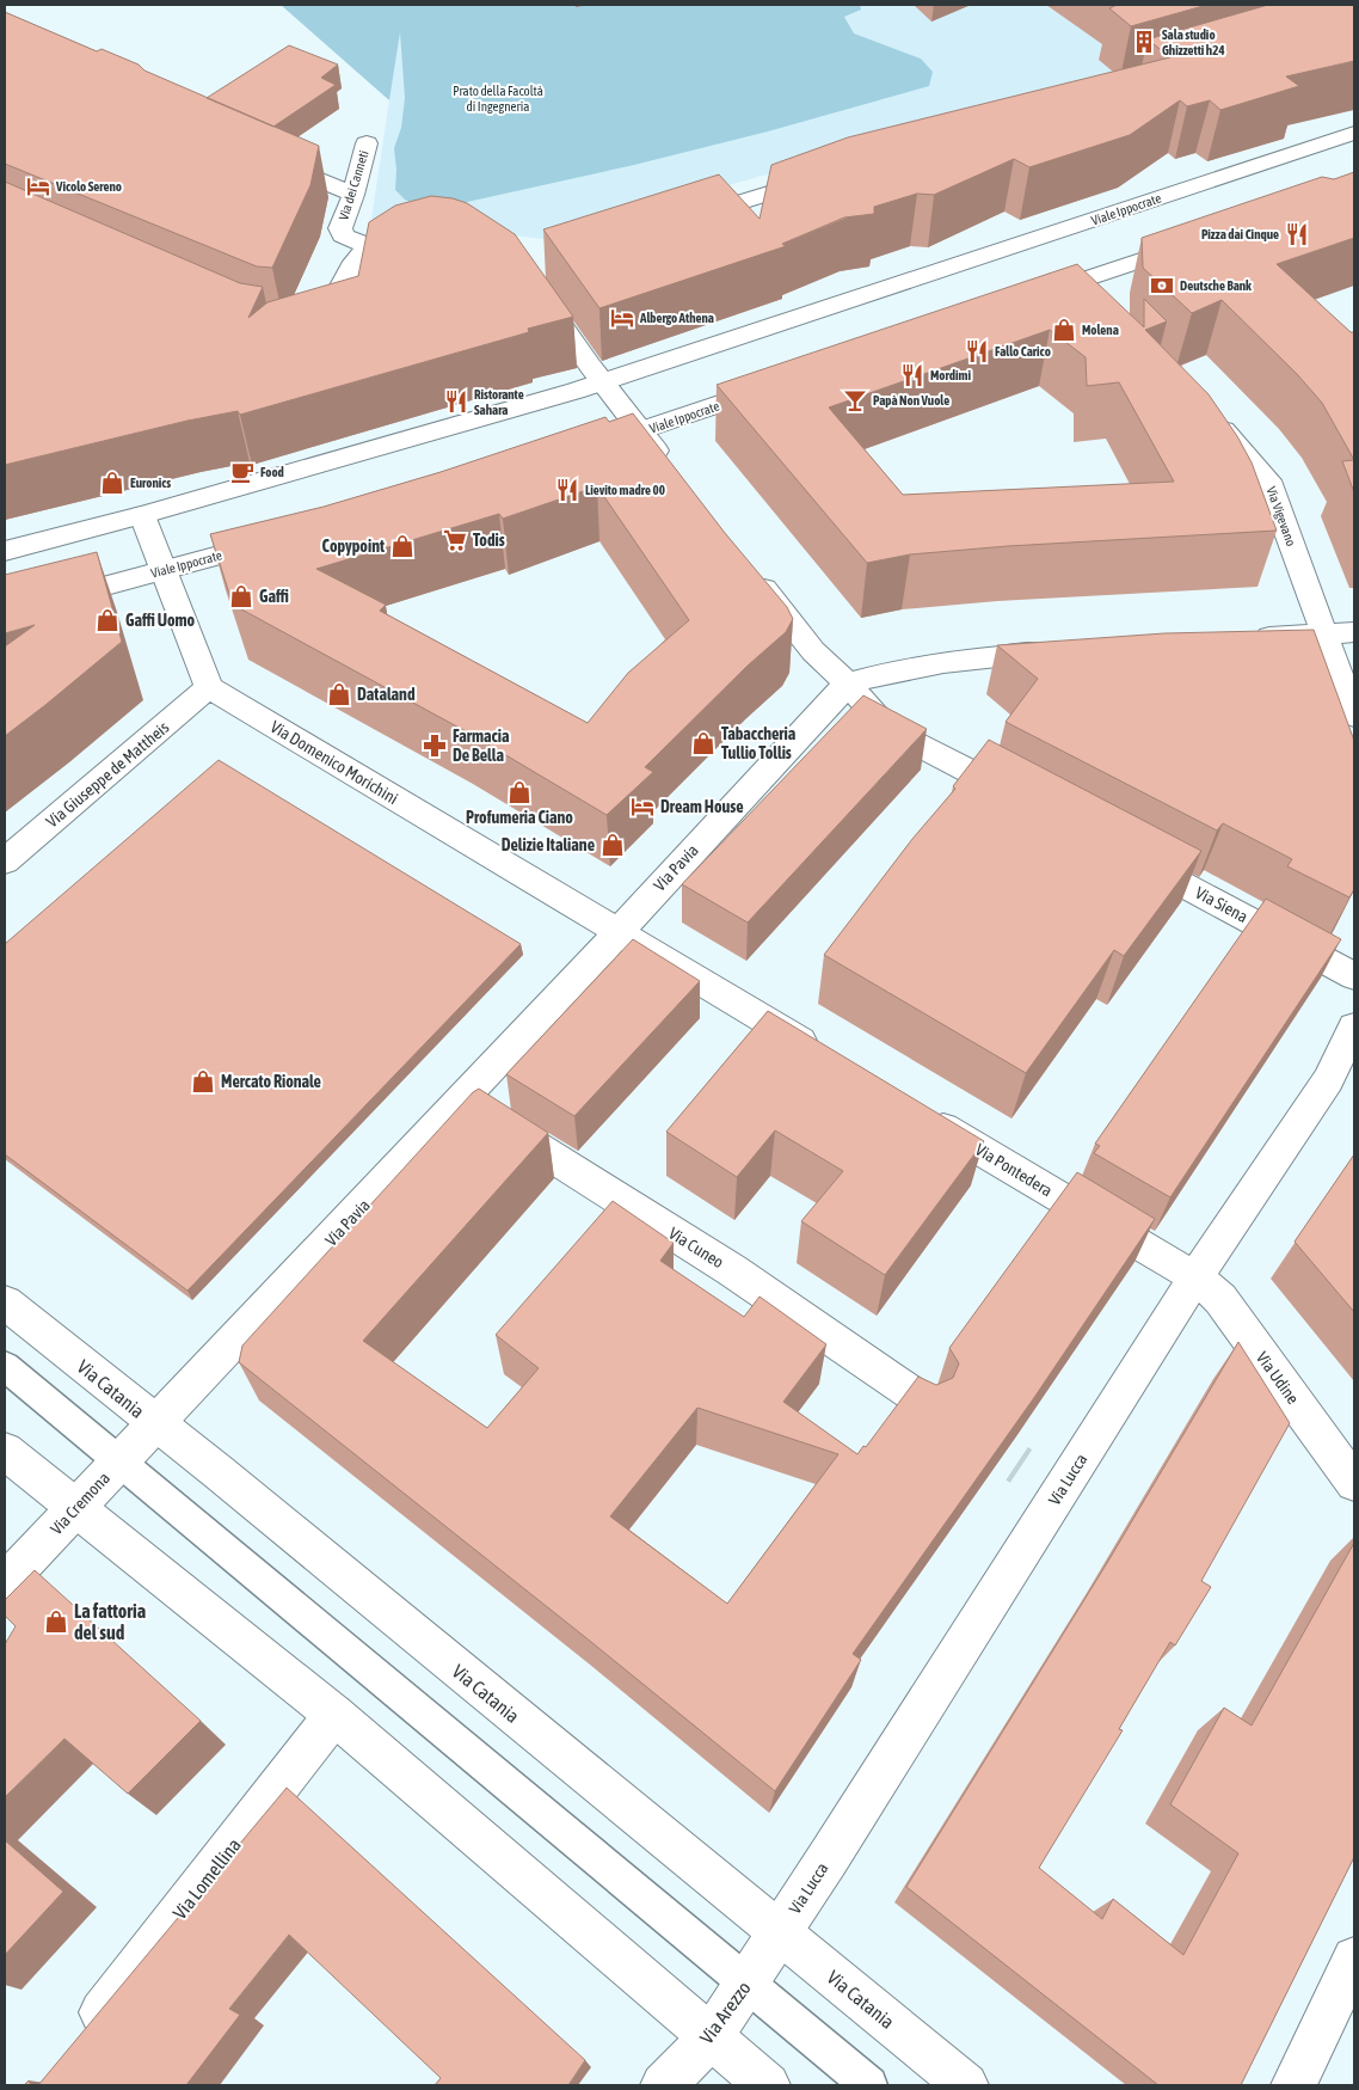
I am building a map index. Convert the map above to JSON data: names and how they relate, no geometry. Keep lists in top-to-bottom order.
{
  "streets": {
    "street": [
      "Via dei Canneti",
      "Viale Ippocrate",
      "Via Vigevano",
      "Via Domenico Morichini",
      "Via Giuseppe de Mattheis",
      "Via Pavia",
      "Via Siena",
      "Via Pontedera",
      "Via Cuneo",
      "Via Udine",
      "Via Catania",
      "Via Lucca",
      "Via Cremona",
      "Via Lomellina",
      "Via Arezzo"
    ]
  },
  "crossings": [
    ["Via Domenico Morichini", "Via Giuseppe de Mattheis"],
    ["Via Domenico Morichini", "Via Pavia"],
    ["Via Pavia", "Via Cuneo"],
    ["Via Pavia", "Via Catania"],
    ["Via Pavia", "Via Cremona"],
    ["Via Pontedera", "Via Udine"],
    ["Via Pontedera", "Via Lucca"],
    ["Via Udine", "Via Lucca"],
    ["Via Catania", "Via Lucca"],
    ["Via Catania", "Via Cremona"],
    ["Via Catania", "Via Arezzo"],
    ["Via Lucca", "Via Arezzo"]
  ],
  "parks": ["Prato della Facoltà di Ingegneria"],
  "places": {
    "building": ["Sala studio Ghizzetti h24"],
    "hotel": ["Vicolo Sereno", "Albergo Athena", "Dream House"],
    "restaurant": [
      "Pizza dai Cinque",
      "Fallo Carico",
      "Mordimi",
      "Ristorante Sahara",
      "Lievito madre 00"
    ],
    "bank": ["Deutsche Bank"],
    "shop": [
      "Molena",
      "Euronics",
      "Copypoint",
      "Gaffi",
      "Gaffi Uomo",
      "Dataland",
      "Tabaccheria Tullio Tollis",
      "Profumeria Ciano",
      "Delizie Italiane",
      "Mercato Rionale",
      "La fattoria del sud"
    ],
    "bar": ["Papà Non Vuole"],
    "cafe": ["Food"],
    "supermarket": ["Todis"],
    "pharmacy": ["Farmacia De Bella"]
  }
}
